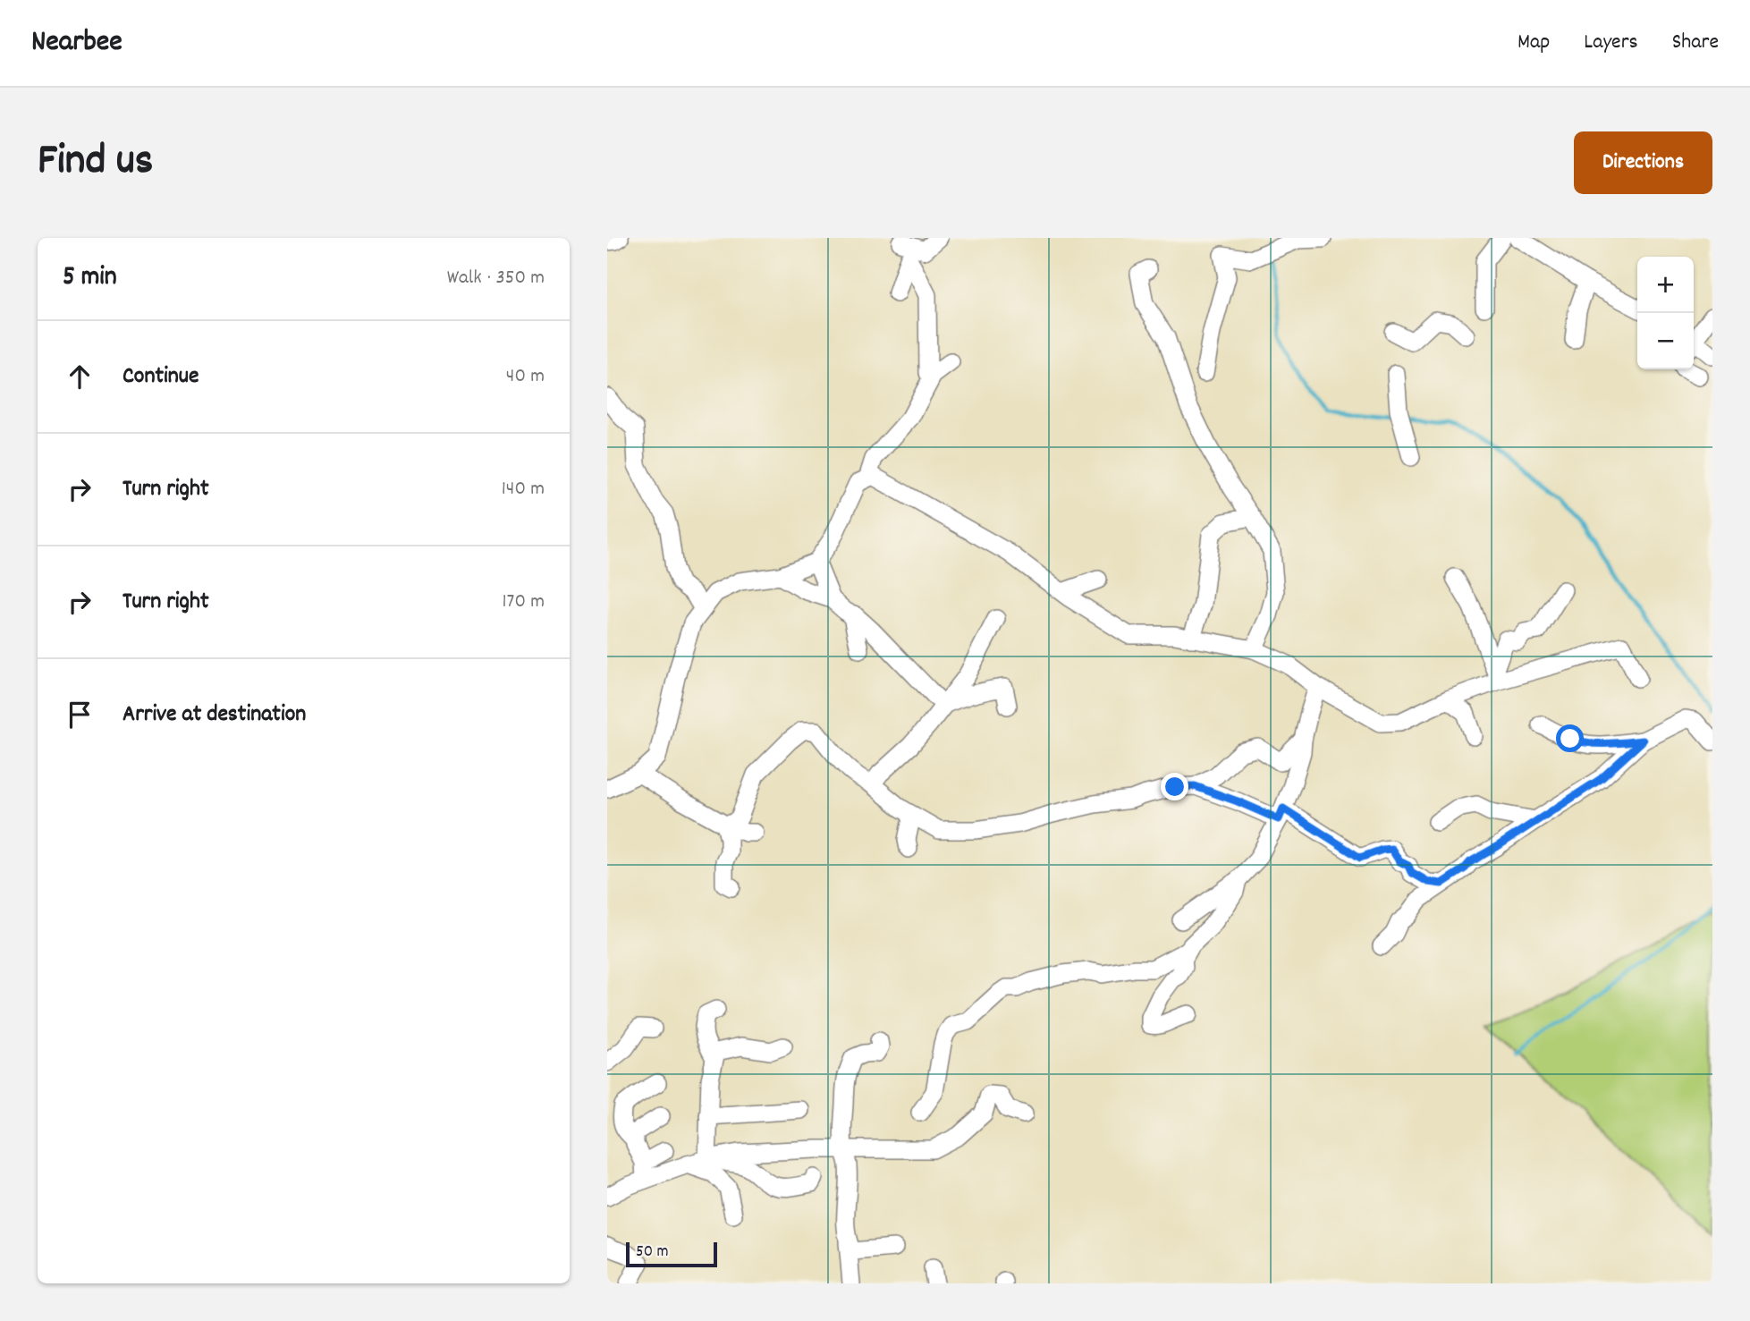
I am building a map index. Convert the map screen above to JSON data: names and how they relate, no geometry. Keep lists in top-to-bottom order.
{
  "scale_bar": "50 m",
  "page": {
    "header": "Nearbee",
    "nav": ["Map", "Layers", "Share"],
    "title": "Find us",
    "buttons": "Directions",
    "heading": ["5 min", "Walk · 350 m"],
    "map_buttons": ["+", "−"],
    "list": [
      ["Continue", "40 m"],
      ["Turn right", "140 m"],
      ["Turn right", "170 m"],
      "Arrive at destination"
    ],
    "scale": "50 m"
  }
}
